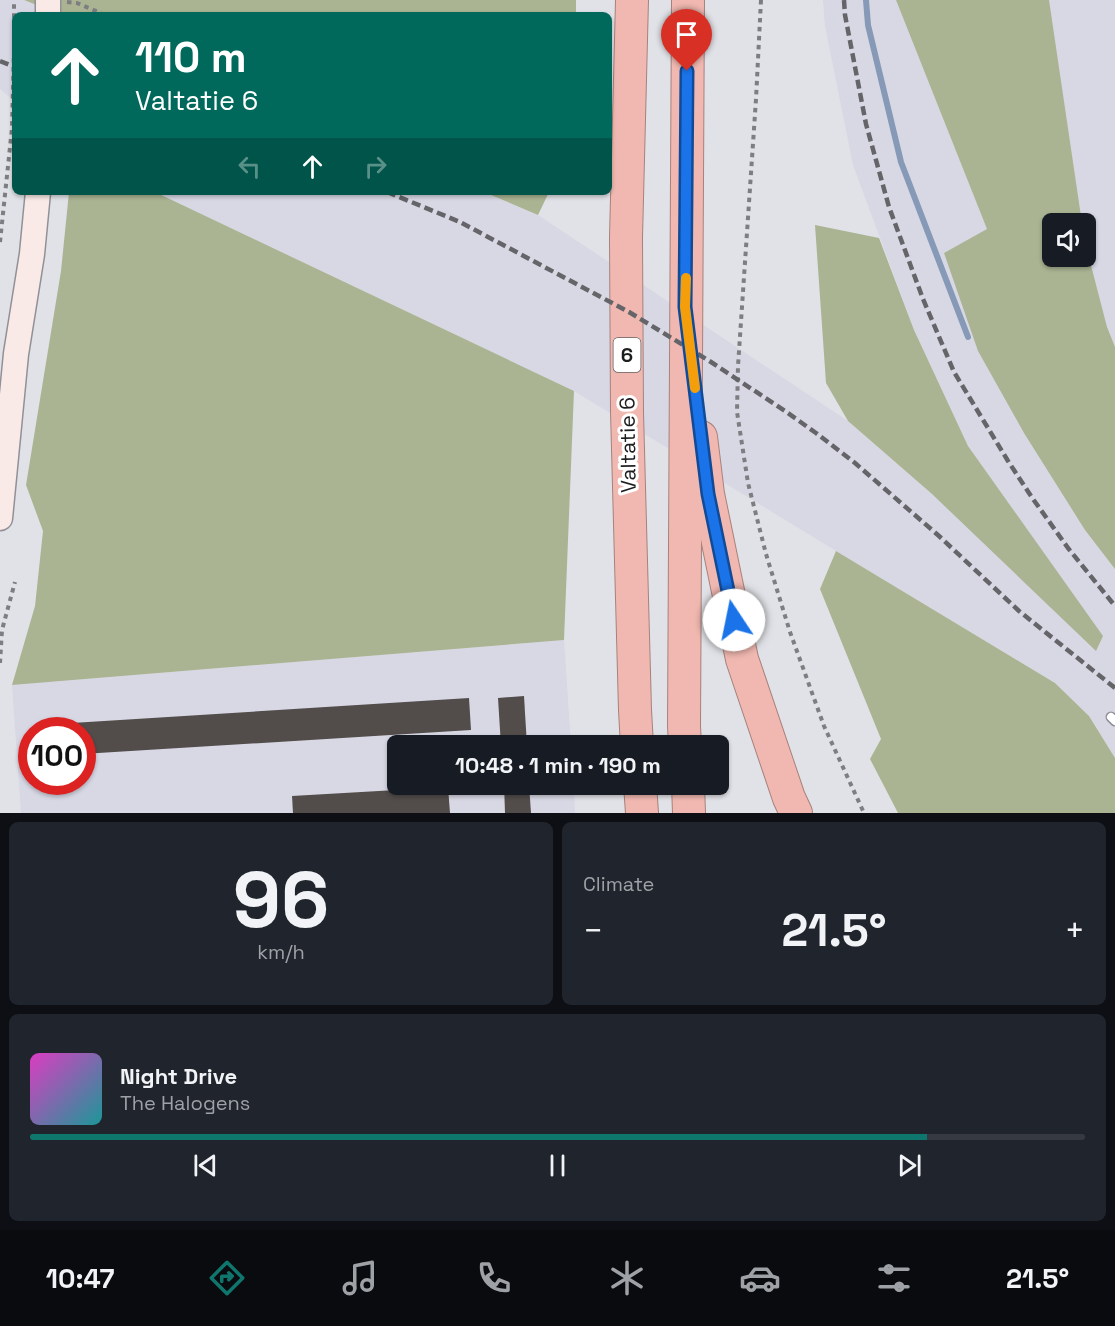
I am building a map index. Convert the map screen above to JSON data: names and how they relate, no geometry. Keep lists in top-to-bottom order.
{
  "streets": {
    "highway": ["6", "Valtatie 6"]
  },
  "page": {
    "turn": ["110 m", "Valtatie 6"],
    "limit": "100",
    "trip": "10:48 · 1 min · 190 m",
    "tile": [
      ["96", "km/h"],
      "Climate"
    ],
    "heat": ["−", "21.5°", "+"],
    "song": ["Night Drive", "The Halogens"],
    "tabs": ["10:47", "21.5°"]
  }
}
